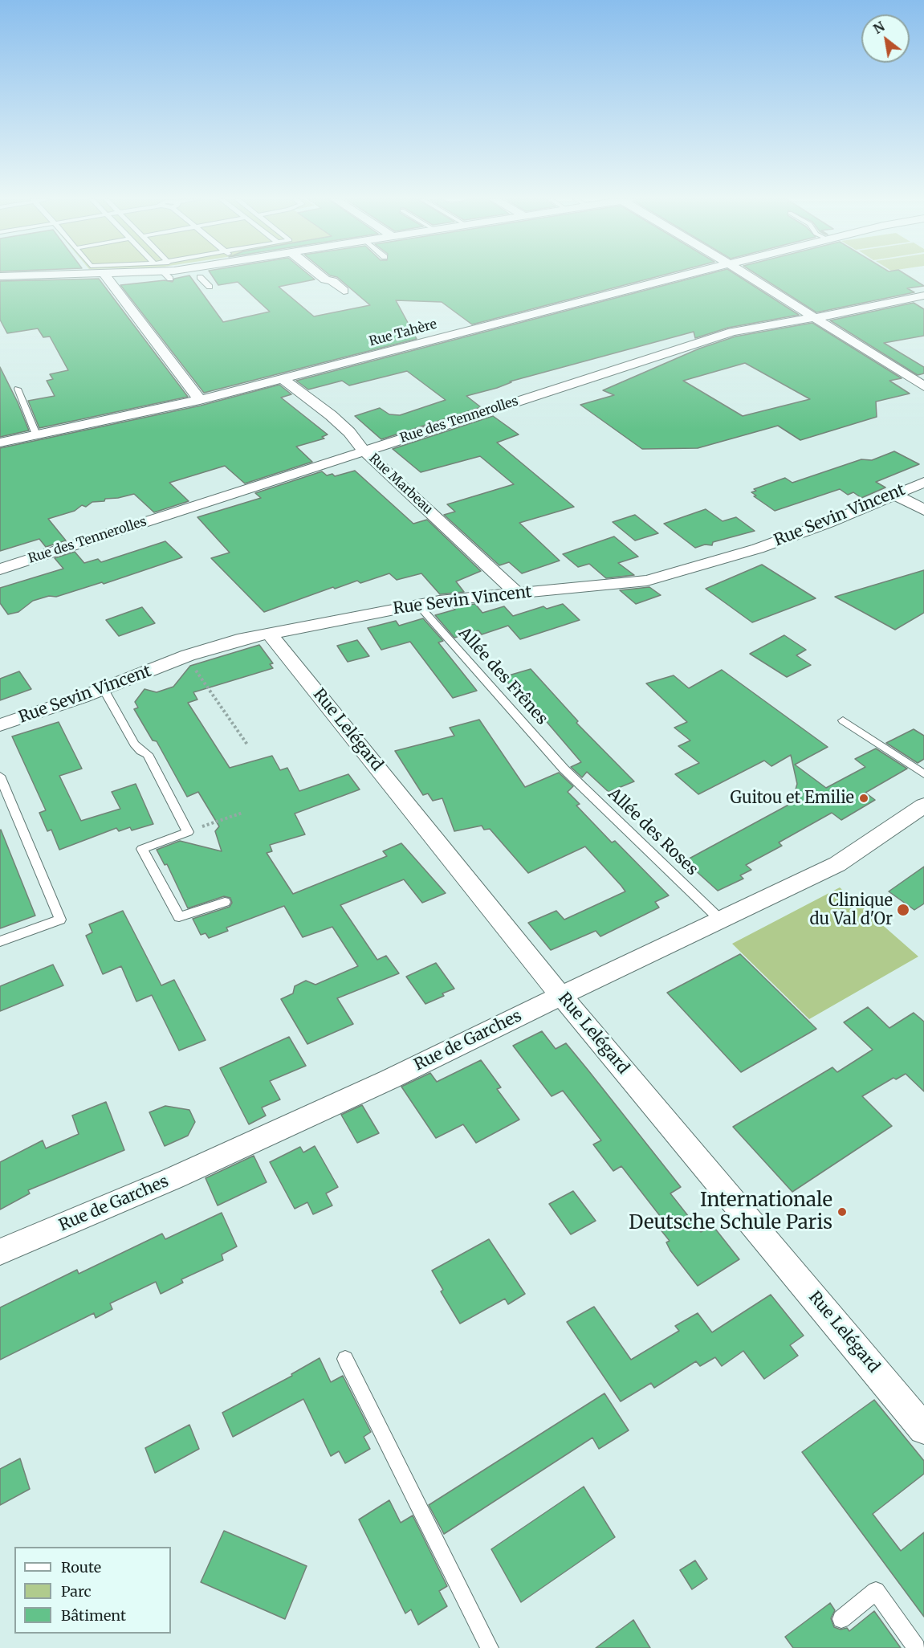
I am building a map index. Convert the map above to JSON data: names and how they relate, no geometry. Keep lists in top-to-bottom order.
{
  "streets": {
    "street": [
      "Rue Tahère",
      "Rue des Tennerolles",
      "Rue Marbeau",
      "Rue Sevin Vincent",
      "Rue Lelégard",
      "Rue de Garches"
    ],
    "lane": ["Allée des Frênes", "Allée des Roses"]
  },
  "crossings": [
    ["Rue Tahère", "Rue Marbeau"],
    ["Rue des Tennerolles", "Rue Marbeau"],
    ["Rue Marbeau", "Rue Sevin Vincent"],
    ["Rue Sevin Vincent", "Allée des Frênes"],
    ["Rue Sevin Vincent", "Rue Lelégard"],
    ["Allée des Frênes", "Allée des Roses"],
    ["Rue Lelégard", "Rue de Garches"],
    ["Allée des Roses", "Rue de Garches"]
  ],
  "places": ["Guitou et Emilie", "Clinique du Val d'Or", "Internationale Deutsche Schule Paris"],
  "legend": ["Route", "Parc", "Bâtiment"],
  "north": "top left"
}
